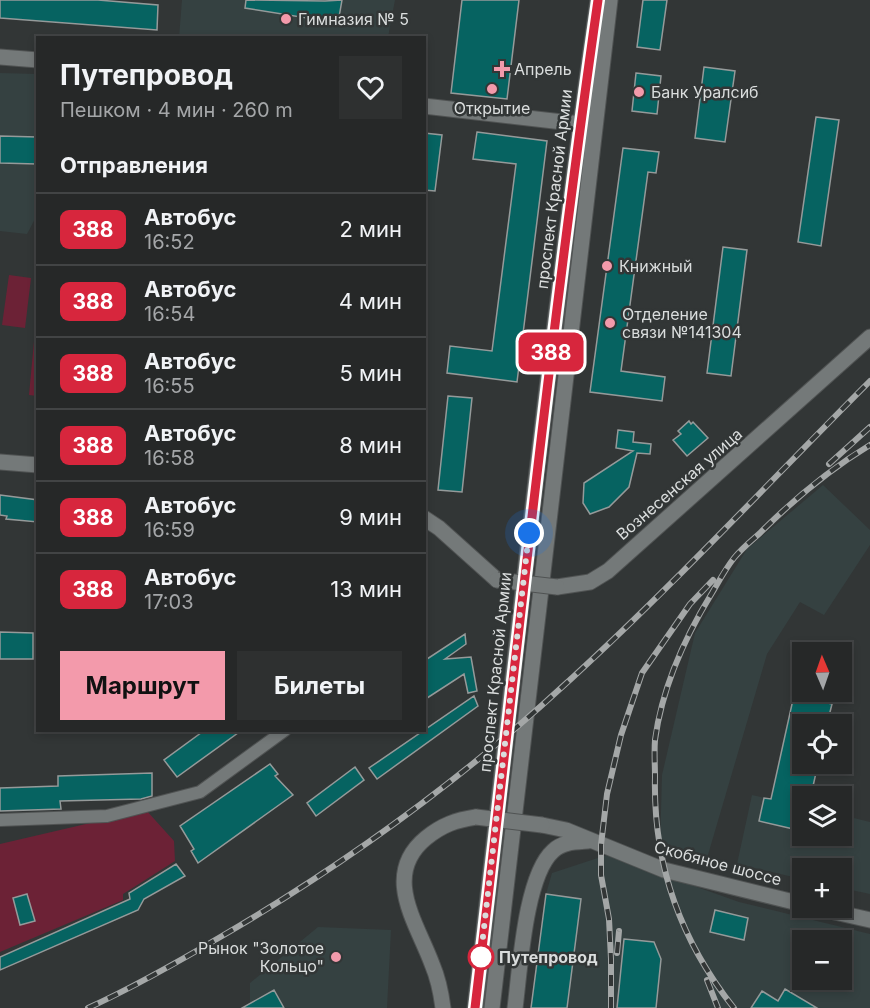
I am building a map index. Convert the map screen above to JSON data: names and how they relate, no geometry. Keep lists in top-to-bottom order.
{
  "streets": {
    "main road": ["проспект Красной Армии", "Вознесенская улица", "Скобяное шоссе"]
  },
  "places": {
    "other": [
      "Гимназия № 5",
      "Открытие",
      "Банк Уралсиб",
      "Книжный",
      "Отделение связи №141304",
      "Рынок \"Золотое Кольцо\"",
      "Путепровод"
    ],
    "health": ["Апрель"]
  },
  "lines": ["bus line 388"],
  "north": "top",
  "page": {
    "on_map": "388",
    "heading": [
      ["Путепровод", "Пешком · 4 мин · 260 m"],
      "Отправления"
    ],
    "list": [
      {
        "mark": "388",
        "name": "Автобус",
        "note": "16:52",
        "value": "2 мин"
      },
      {
        "mark": "388",
        "name": "Автобус",
        "note": "16:54",
        "value": "4 мин"
      },
      {
        "mark": "388",
        "name": "Автобус",
        "note": "16:55",
        "value": "5 мин"
      },
      {
        "mark": "388",
        "name": "Автобус",
        "note": "16:58",
        "value": "8 мин"
      },
      {
        "mark": "388",
        "name": "Автобус",
        "note": "16:59",
        "value": "9 мин"
      },
      {
        "mark": "388",
        "name": "Автобус",
        "note": "17:03",
        "value": "13 мин"
      }
    ],
    "buttons": ["Маршрут", "Билеты"],
    "map_buttons": ["+", "−"]
  }
}
